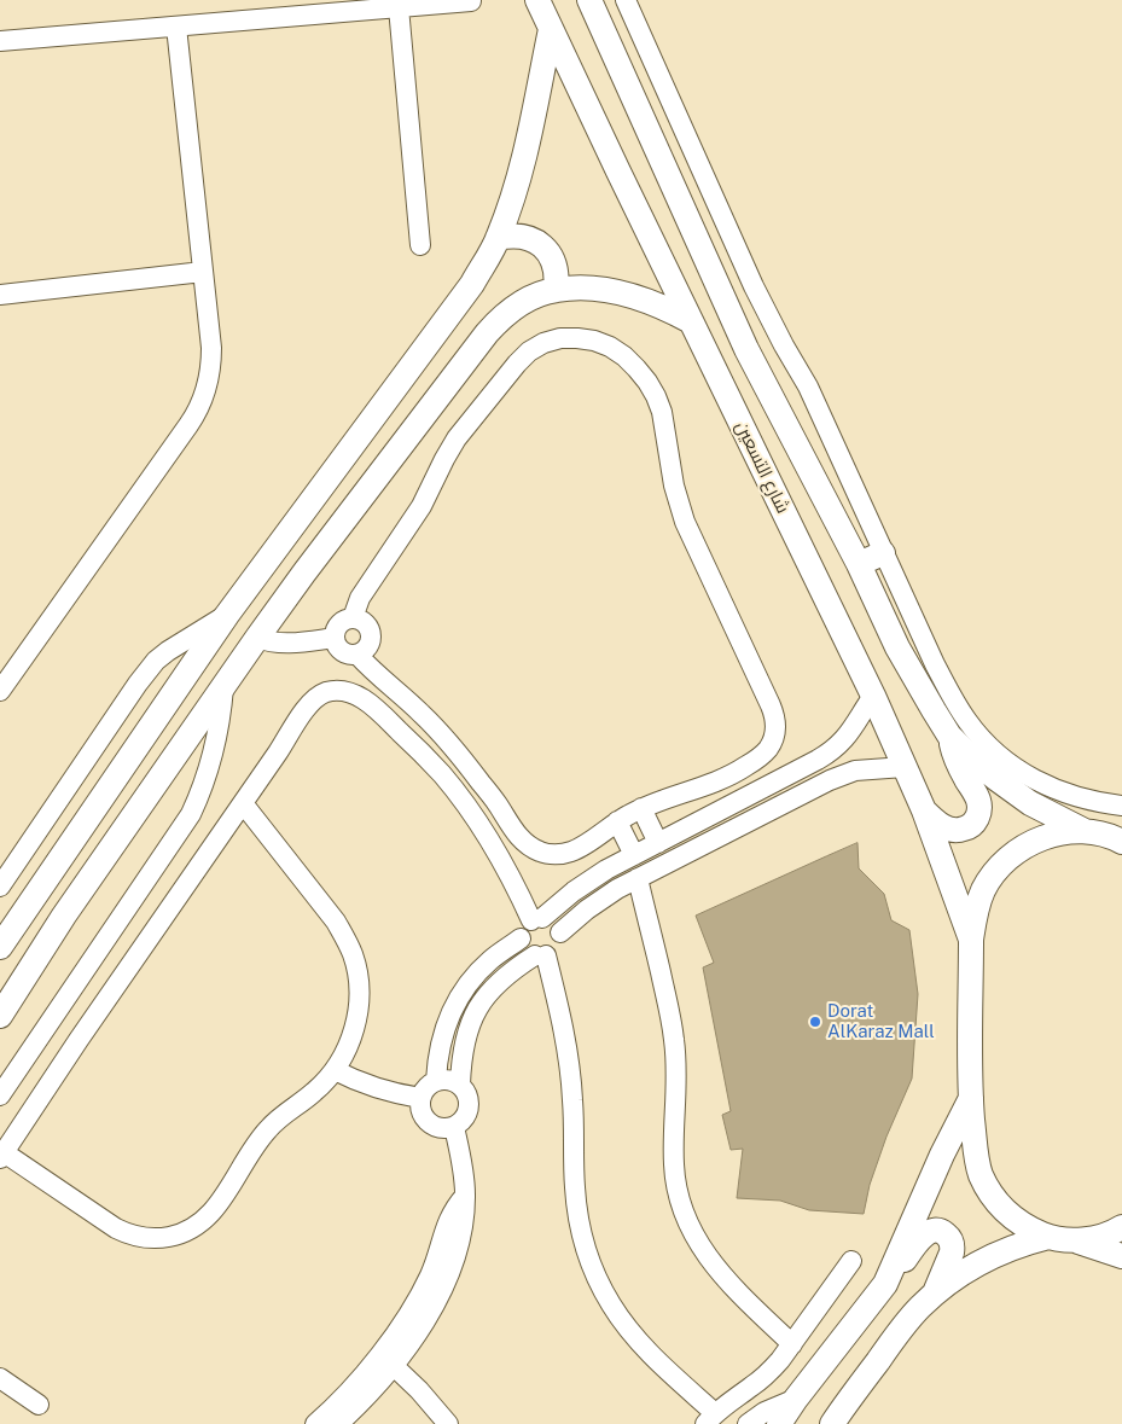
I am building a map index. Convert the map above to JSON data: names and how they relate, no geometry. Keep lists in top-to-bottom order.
{
  "streets": {
    "main road": ["شارع التسعين"]
  },
  "places": ["Dorat AlKaraz Mall"]
}
